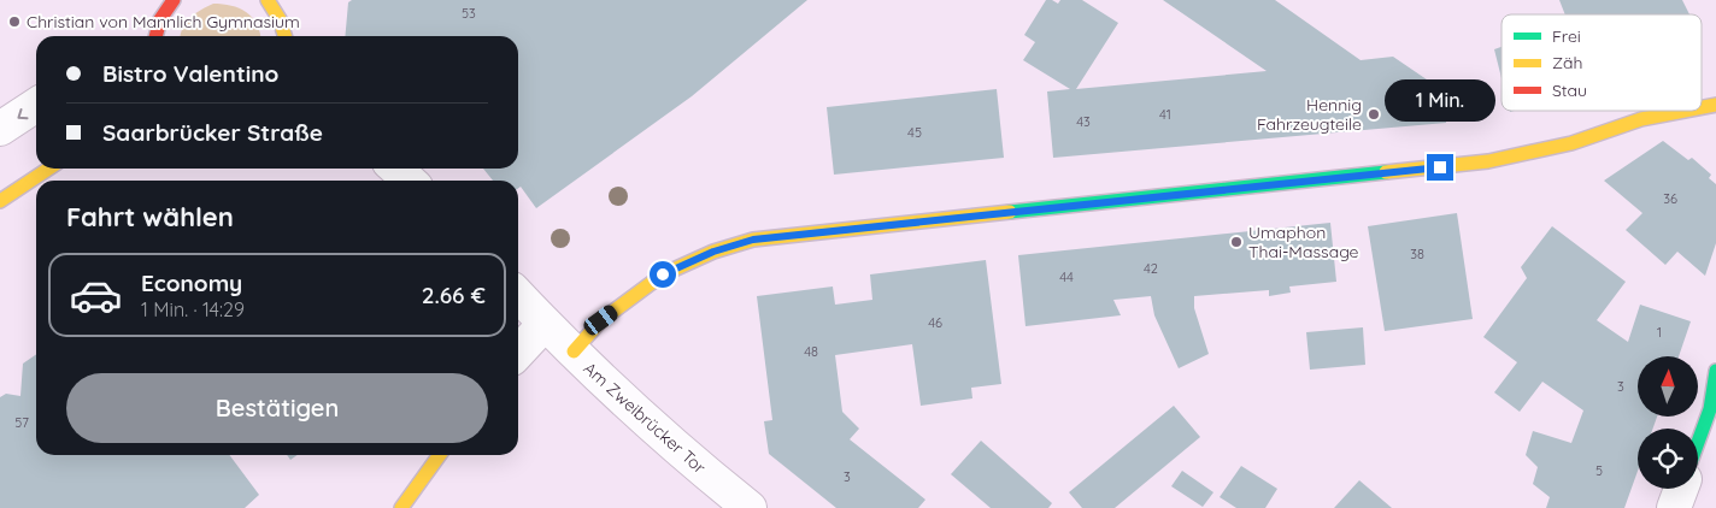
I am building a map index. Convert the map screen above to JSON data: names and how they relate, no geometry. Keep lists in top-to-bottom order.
{
  "streets": {
    "street": ["Am Zweibrücker Tor"]
  },
  "places": ["Christian von Mannlich Gymnasium", "Hennig Fahrzeugteile", "Umaphon Thai-Massage"],
  "house_numbers": [
    "53",
    "41",
    "43",
    "45",
    "36",
    "38",
    "42",
    "44",
    "46",
    "1",
    "48",
    "3",
    "57",
    "5",
    "3"
  ],
  "legend": ["Frei", "Zäh", "Stau"],
  "north": "top",
  "page": {
    "banner": ["Bistro Valentino", "Saarbrücker Straße"],
    "bubble": "1 Min.",
    "heading": "Fahrt wählen",
    "list": [
      {
        "name": "Economy",
        "note": "1 Min. · 14:29",
        "value": "2.66 €"
      }
    ],
    "buttons": "Bestätigen"
  }
}
